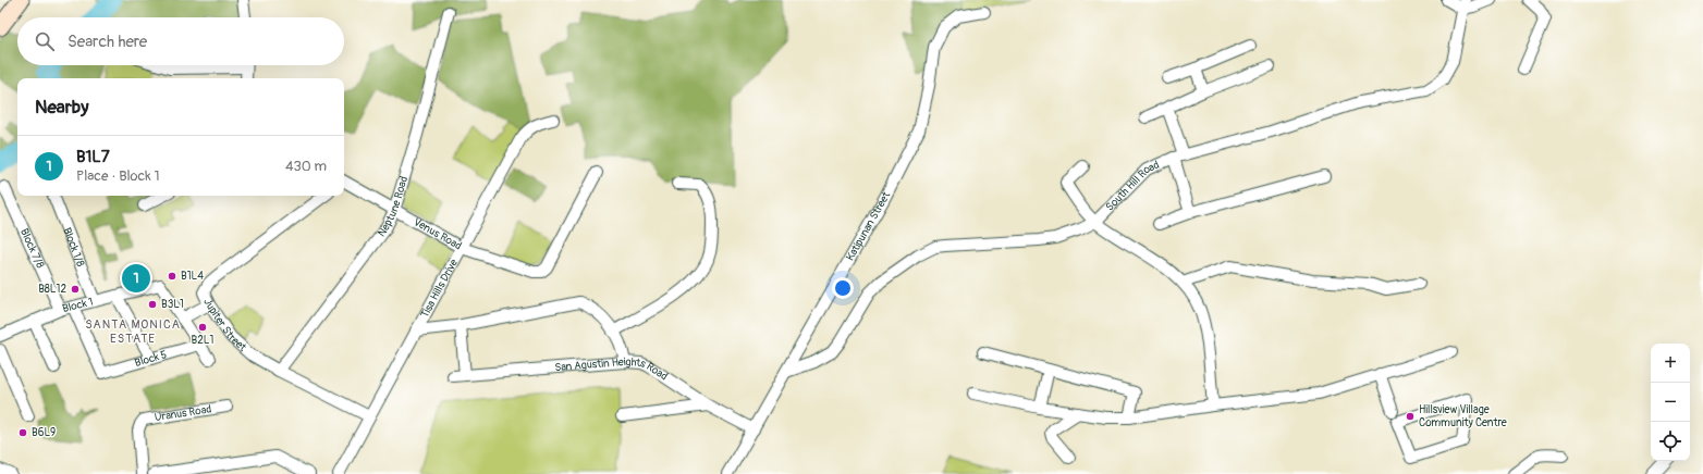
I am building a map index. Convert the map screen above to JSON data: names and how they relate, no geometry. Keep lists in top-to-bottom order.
{
  "streets": {
    "street": [
      "South Hill Road",
      "Neptune Road",
      "Katipunan Street",
      "Venus Road",
      "Block 1/8",
      "Block 7/8",
      "Tisa Hills Drive",
      "Block 1",
      "Jupiter Street",
      "Block 5",
      "San Agustin Heights Road",
      "Uranus Road"
    ]
  },
  "crossings": [
    ["South Hill Road", "Katipunan Street"],
    ["Neptune Road", "Venus Road"],
    ["Neptune Road", "Jupiter Street"],
    ["Katipunan Street", "San Agustin Heights Road"],
    ["Venus Road", "Tisa Hills Drive"],
    ["Block 1/8", "Block 1"],
    ["Block 7/8", "Block 1"],
    ["Tisa Hills Drive", "Jupiter Street"],
    ["Block 1", "Block 5"]
  ],
  "districts": ["SANTA MONICA ESTATE"],
  "places": [
    "B1L4",
    "B8L12",
    "B3L1",
    "B2L1",
    "Hillsview Village Community Centre",
    "B6L9"
  ],
  "page": {
    "search": "Search here",
    "heading": "Nearby",
    "list": [
      {
        "mark": "1",
        "name": "B1L7",
        "note": "Place · Block 1",
        "value": "430 m"
      }
    ],
    "pins": "1",
    "map_buttons": ["+", "−"]
  }
}
